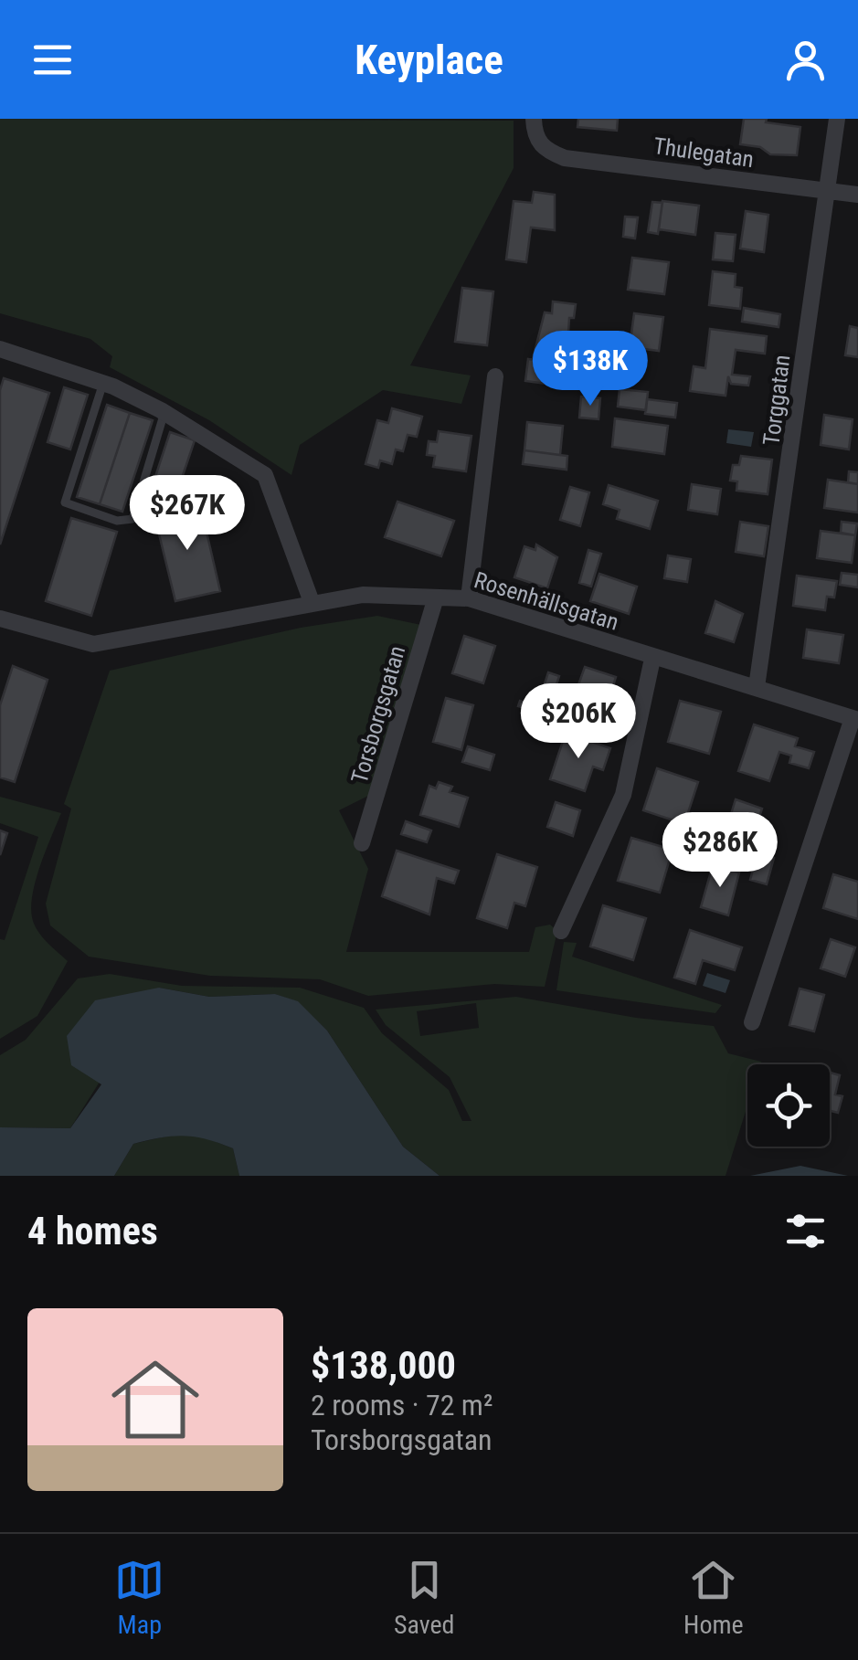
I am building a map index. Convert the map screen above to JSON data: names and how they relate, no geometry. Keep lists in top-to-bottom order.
{
  "streets": {
    "street": [
      "Thulegatan",
      "Torggatan",
      "Rosenhällsgatan",
      "Torsborgsgatan"
    ]
  },
  "crossings": [
    ["Thulegatan", "Torggatan"],
    ["Torggatan", "Rosenhällsgatan"],
    ["Rosenhällsgatan", "Torsborgsgatan"]
  ],
  "page": {
    "header": "Keyplace",
    "price": [
      "$138K",
      "$267K",
      "$206K",
      "$286K"
    ],
    "heading": "4 homes",
    "list": [
      {
        "name": "$138,000",
        "note": "2 rooms · 72 m² · Torsborgsgatan"
      }
    ],
    "tabs": ["Map", "Saved", "Home"]
  }
}
